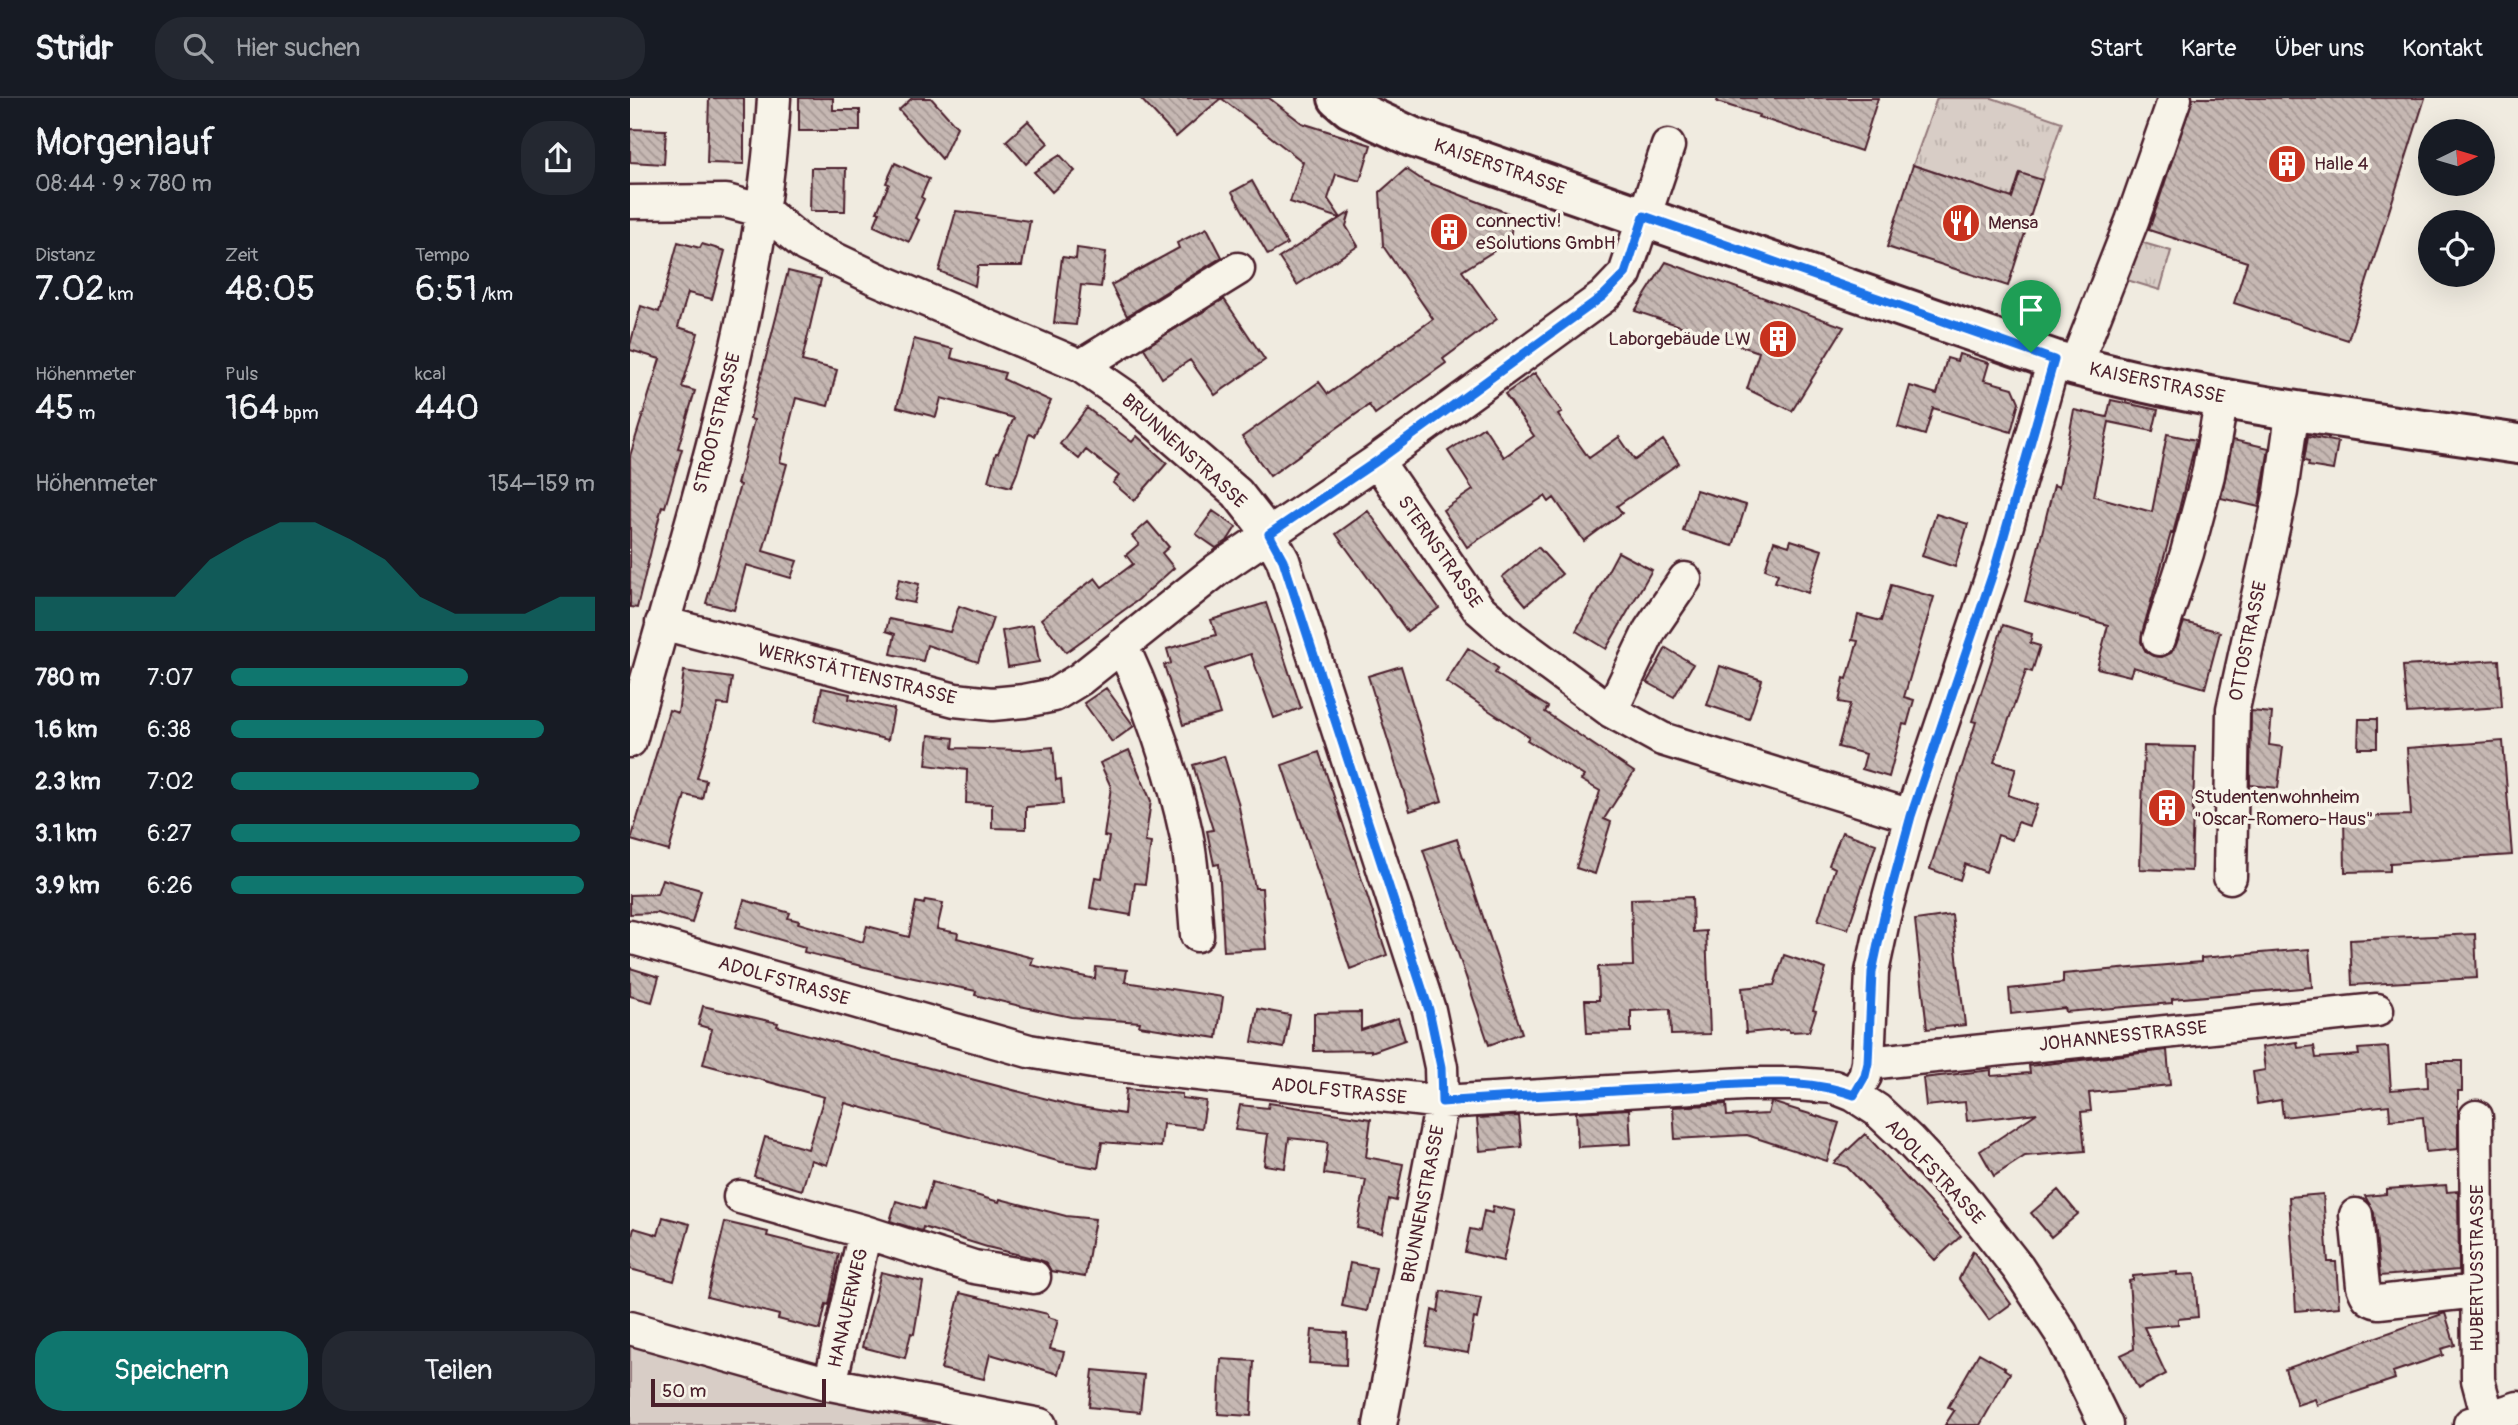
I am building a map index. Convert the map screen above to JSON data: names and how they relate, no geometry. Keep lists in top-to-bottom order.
{
  "streets": {
    "main road": ["KAISERSTRASSE"],
    "street": [
      "STROOTSTRASSE",
      "BRUNNENSTRASSE",
      "STERNSTRASSE",
      "OTTOSTRASSE",
      "WERKSTÄTTENSTRASSE",
      "ADOLFSTRASSE",
      "JOHANNESSTRASSE",
      "HUBERTUSSTRASSE",
      "HANAUERWEG"
    ]
  },
  "crossings": [
    ["KAISERSTRASSE", "OTTOSTRASSE"],
    ["KAISERSTRASSE", "WERKSTÄTTENSTRASSE"],
    ["STROOTSTRASSE", "BRUNNENSTRASSE"],
    ["STROOTSTRASSE", "WERKSTÄTTENSTRASSE"],
    ["BRUNNENSTRASSE", "WERKSTÄTTENSTRASSE"],
    ["BRUNNENSTRASSE", "ADOLFSTRASSE"],
    ["STERNSTRASSE", "WERKSTÄTTENSTRASSE"]
  ],
  "places": {
    "building": [
      "Halle 4",
      "connectiv! eSolutions GmbH",
      "Laborgebäude LW",
      "Studentenwohnheim \"Oscar-Romero-Haus\""
    ],
    "restaurant": ["Mensa"]
  },
  "scale_bar": "50 m",
  "north": "right",
  "page": {
    "header": "Stridr",
    "search": "Hier suchen",
    "nav": [
      "Start",
      "Karte",
      "Über uns",
      "Kontakt"
    ],
    "heading": ["Morgenlauf", "08:44 · 9 × 780 m"],
    "stats": [
      ["Distanz", "7.02 km"],
      ["Zeit", "48:05"],
      ["Tempo", "6:51 /km"],
      ["Höhenmeter", "45 m"],
      ["Puls", "164 bpm"],
      ["kcal", "440"]
    ],
    "chart": ["Höhenmeter", "154–159 m"],
    "list": [
      {
        "name": "780 m",
        "note": "7:07"
      },
      {
        "name": "1.6 km",
        "note": "6:38"
      },
      {
        "name": "2.3 km",
        "note": "7:02"
      },
      {
        "name": "3.1 km",
        "note": "6:27"
      },
      {
        "name": "3.9 km",
        "note": "6:26"
      }
    ],
    "buttons": ["Speichern", "Teilen"],
    "scale": "50 m"
  }
}
